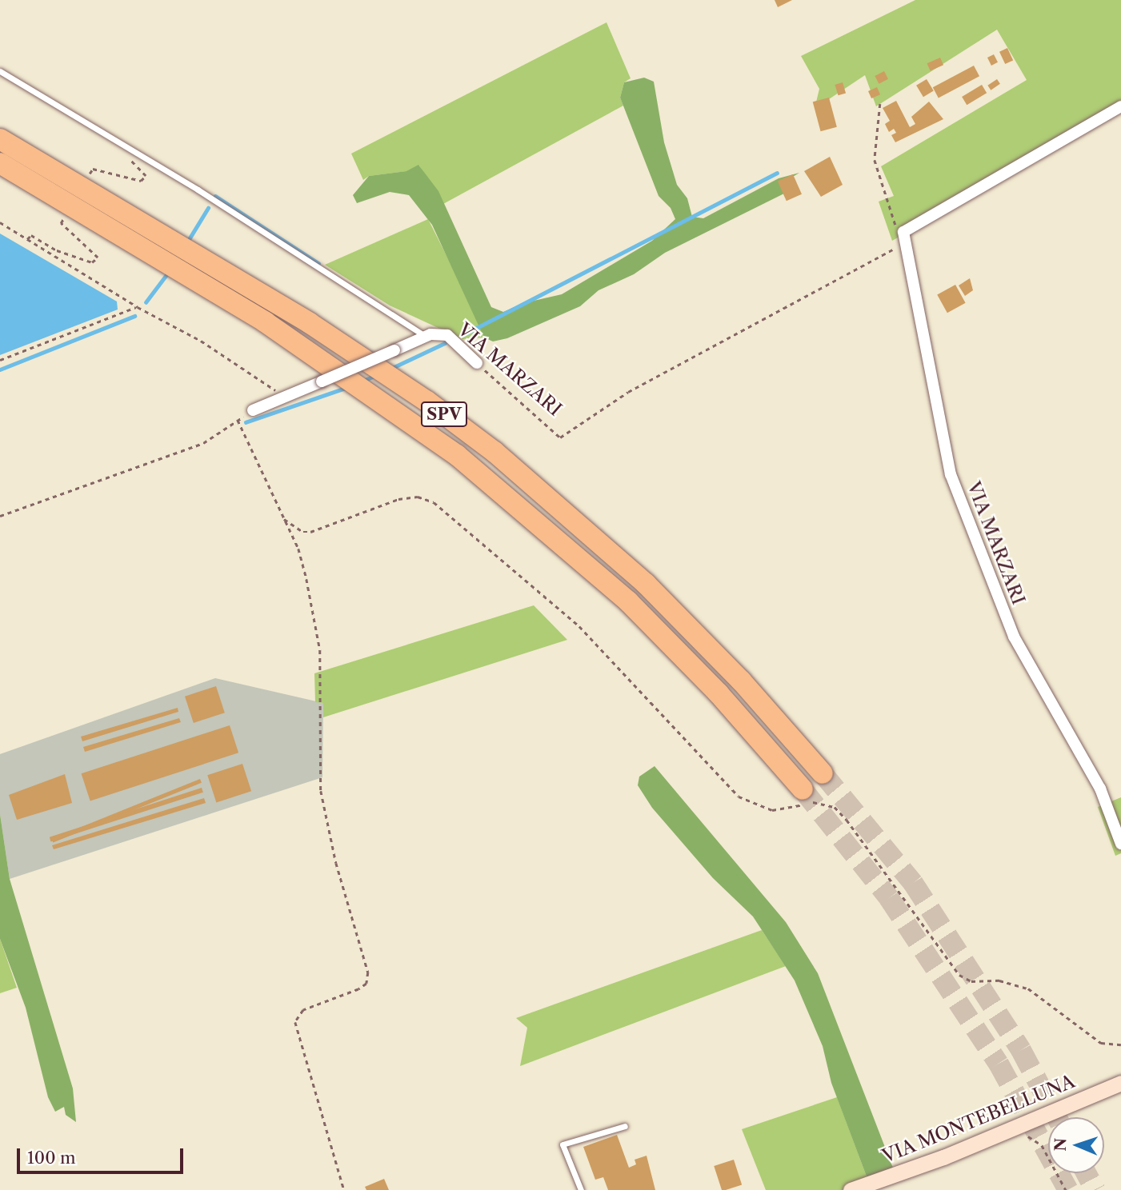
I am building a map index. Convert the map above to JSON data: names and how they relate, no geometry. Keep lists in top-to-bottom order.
{
  "streets": {
    "highway": ["SPV"],
    "main road": ["VIA MONTEBELLUNA"],
    "street": ["VIA MARZARI"]
  },
  "scale_bar": "100 m",
  "north": "left"
}
